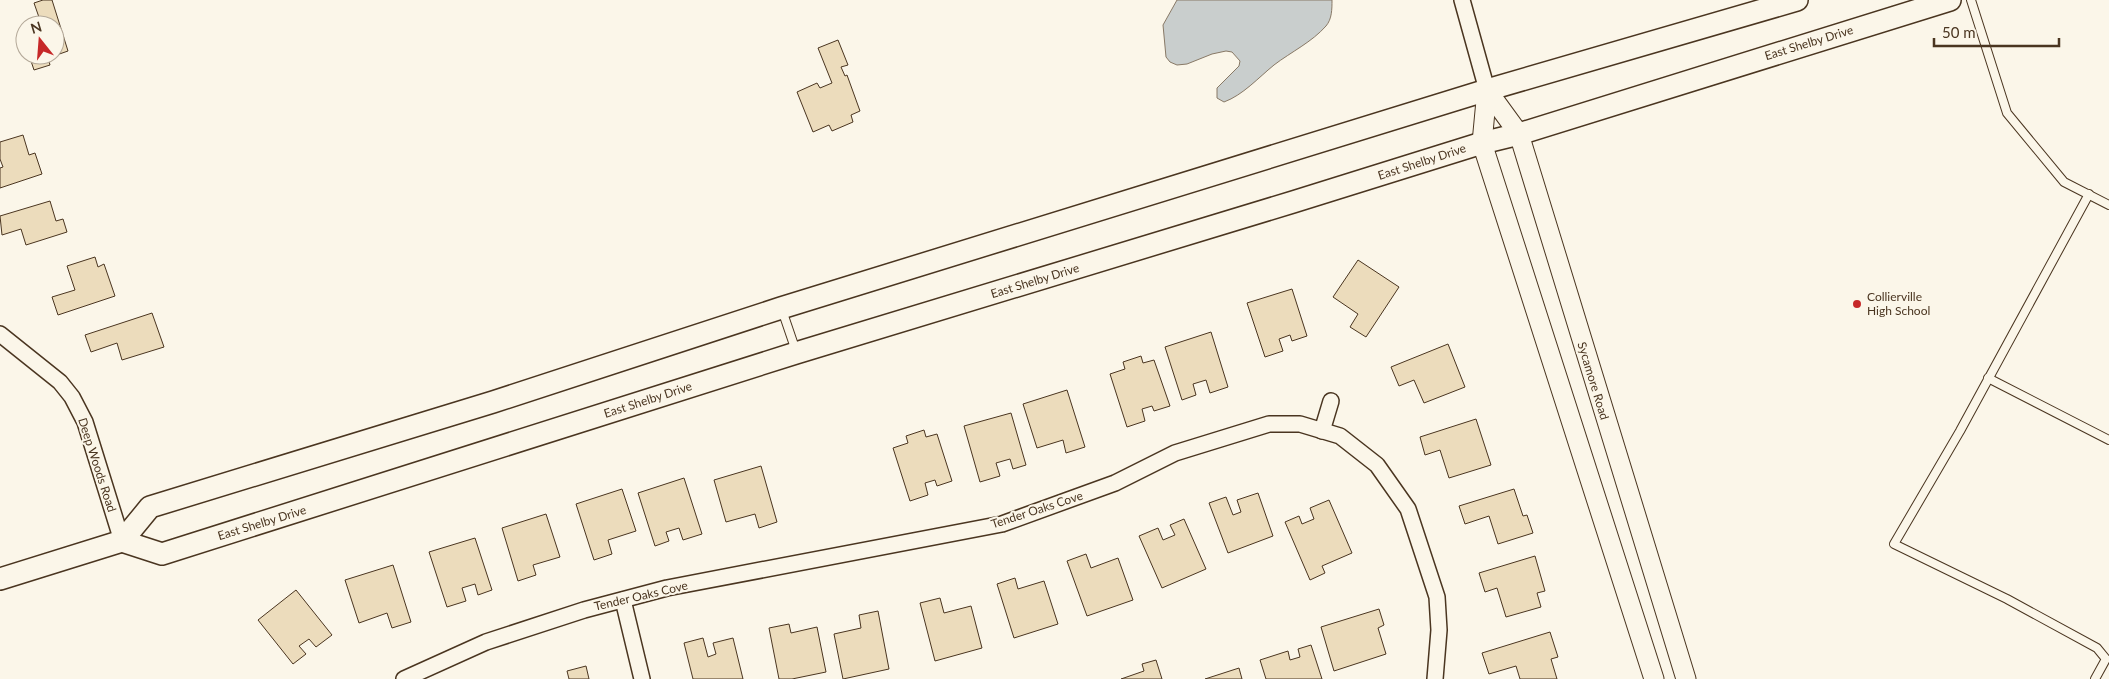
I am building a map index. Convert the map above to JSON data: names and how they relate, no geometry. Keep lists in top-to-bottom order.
{
  "streets": {
    "main road": ["East Shelby Drive"],
    "street": ["Sycamore Road", "Deep Woods Road", "Tender Oaks Cove"]
  },
  "crossings": [
    ["East Shelby Drive", "Sycamore Road"],
    ["East Shelby Drive", "Deep Woods Road"]
  ],
  "places": ["Collierville High School"],
  "scale_bar": "50 m",
  "north": "top"
}
